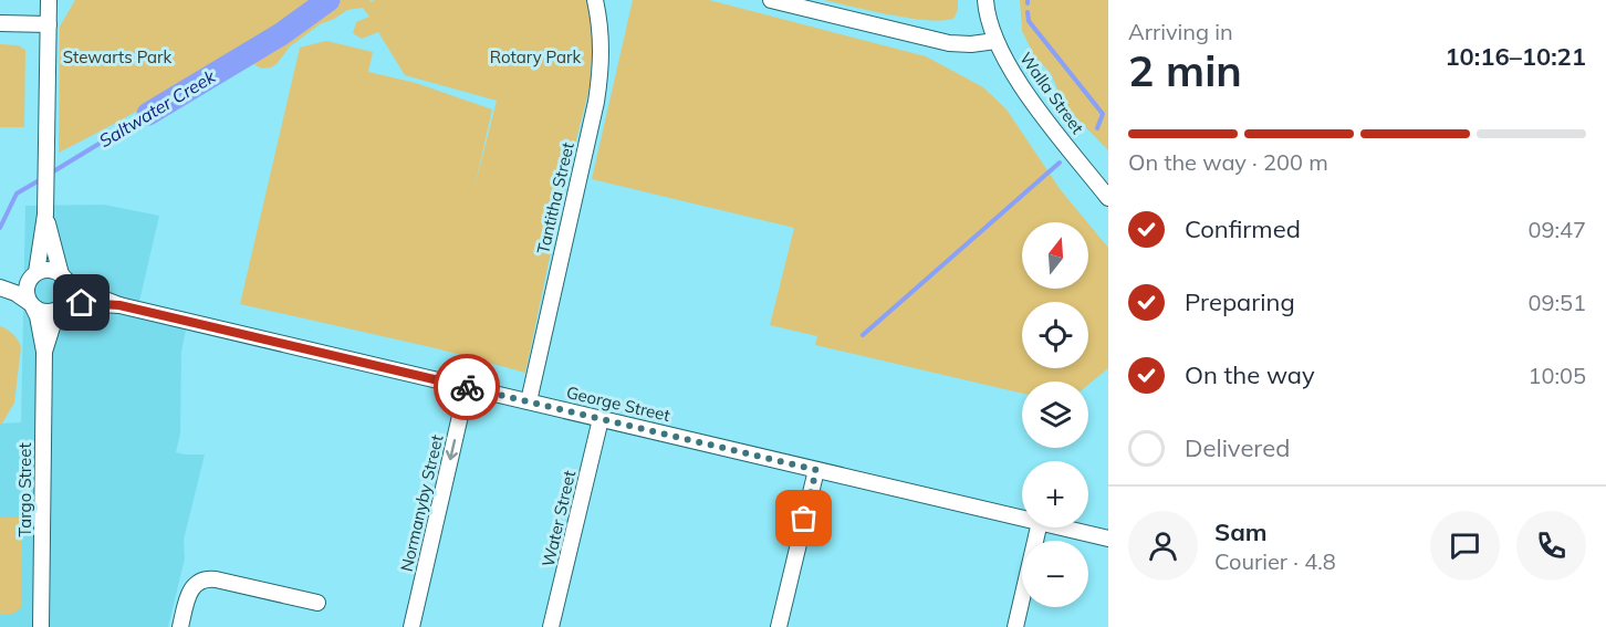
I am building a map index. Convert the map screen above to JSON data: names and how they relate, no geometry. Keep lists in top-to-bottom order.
{
  "streets": {
    "street": [
      "Walla Street",
      "Tantitha Street",
      "George Street",
      "Targo Street",
      "Normanyby Street",
      "Water Street"
    ]
  },
  "crossings": [
    ["Tantitha Street", "George Street"],
    ["George Street", "Targo Street"],
    ["George Street", "Normanyby Street"],
    ["George Street", "Water Street"]
  ],
  "one_way": ["Normanyby Street"],
  "water": ["Saltwater Creek"],
  "parks": ["Stewarts Park", "Rotary Park"],
  "north": "top",
  "page": {
    "heading": ["2 min", "Arriving in", "10:16–10:21"],
    "panel": ["Sam", "Courier · 4.8"],
    "bar": "On the way · 200 m",
    "list": [
      ["Confirmed", "09:47"],
      ["Preparing", "09:51"],
      ["On the way", "10:05"],
      "Delivered"
    ],
    "map_buttons": ["+", "−"]
  }
}
